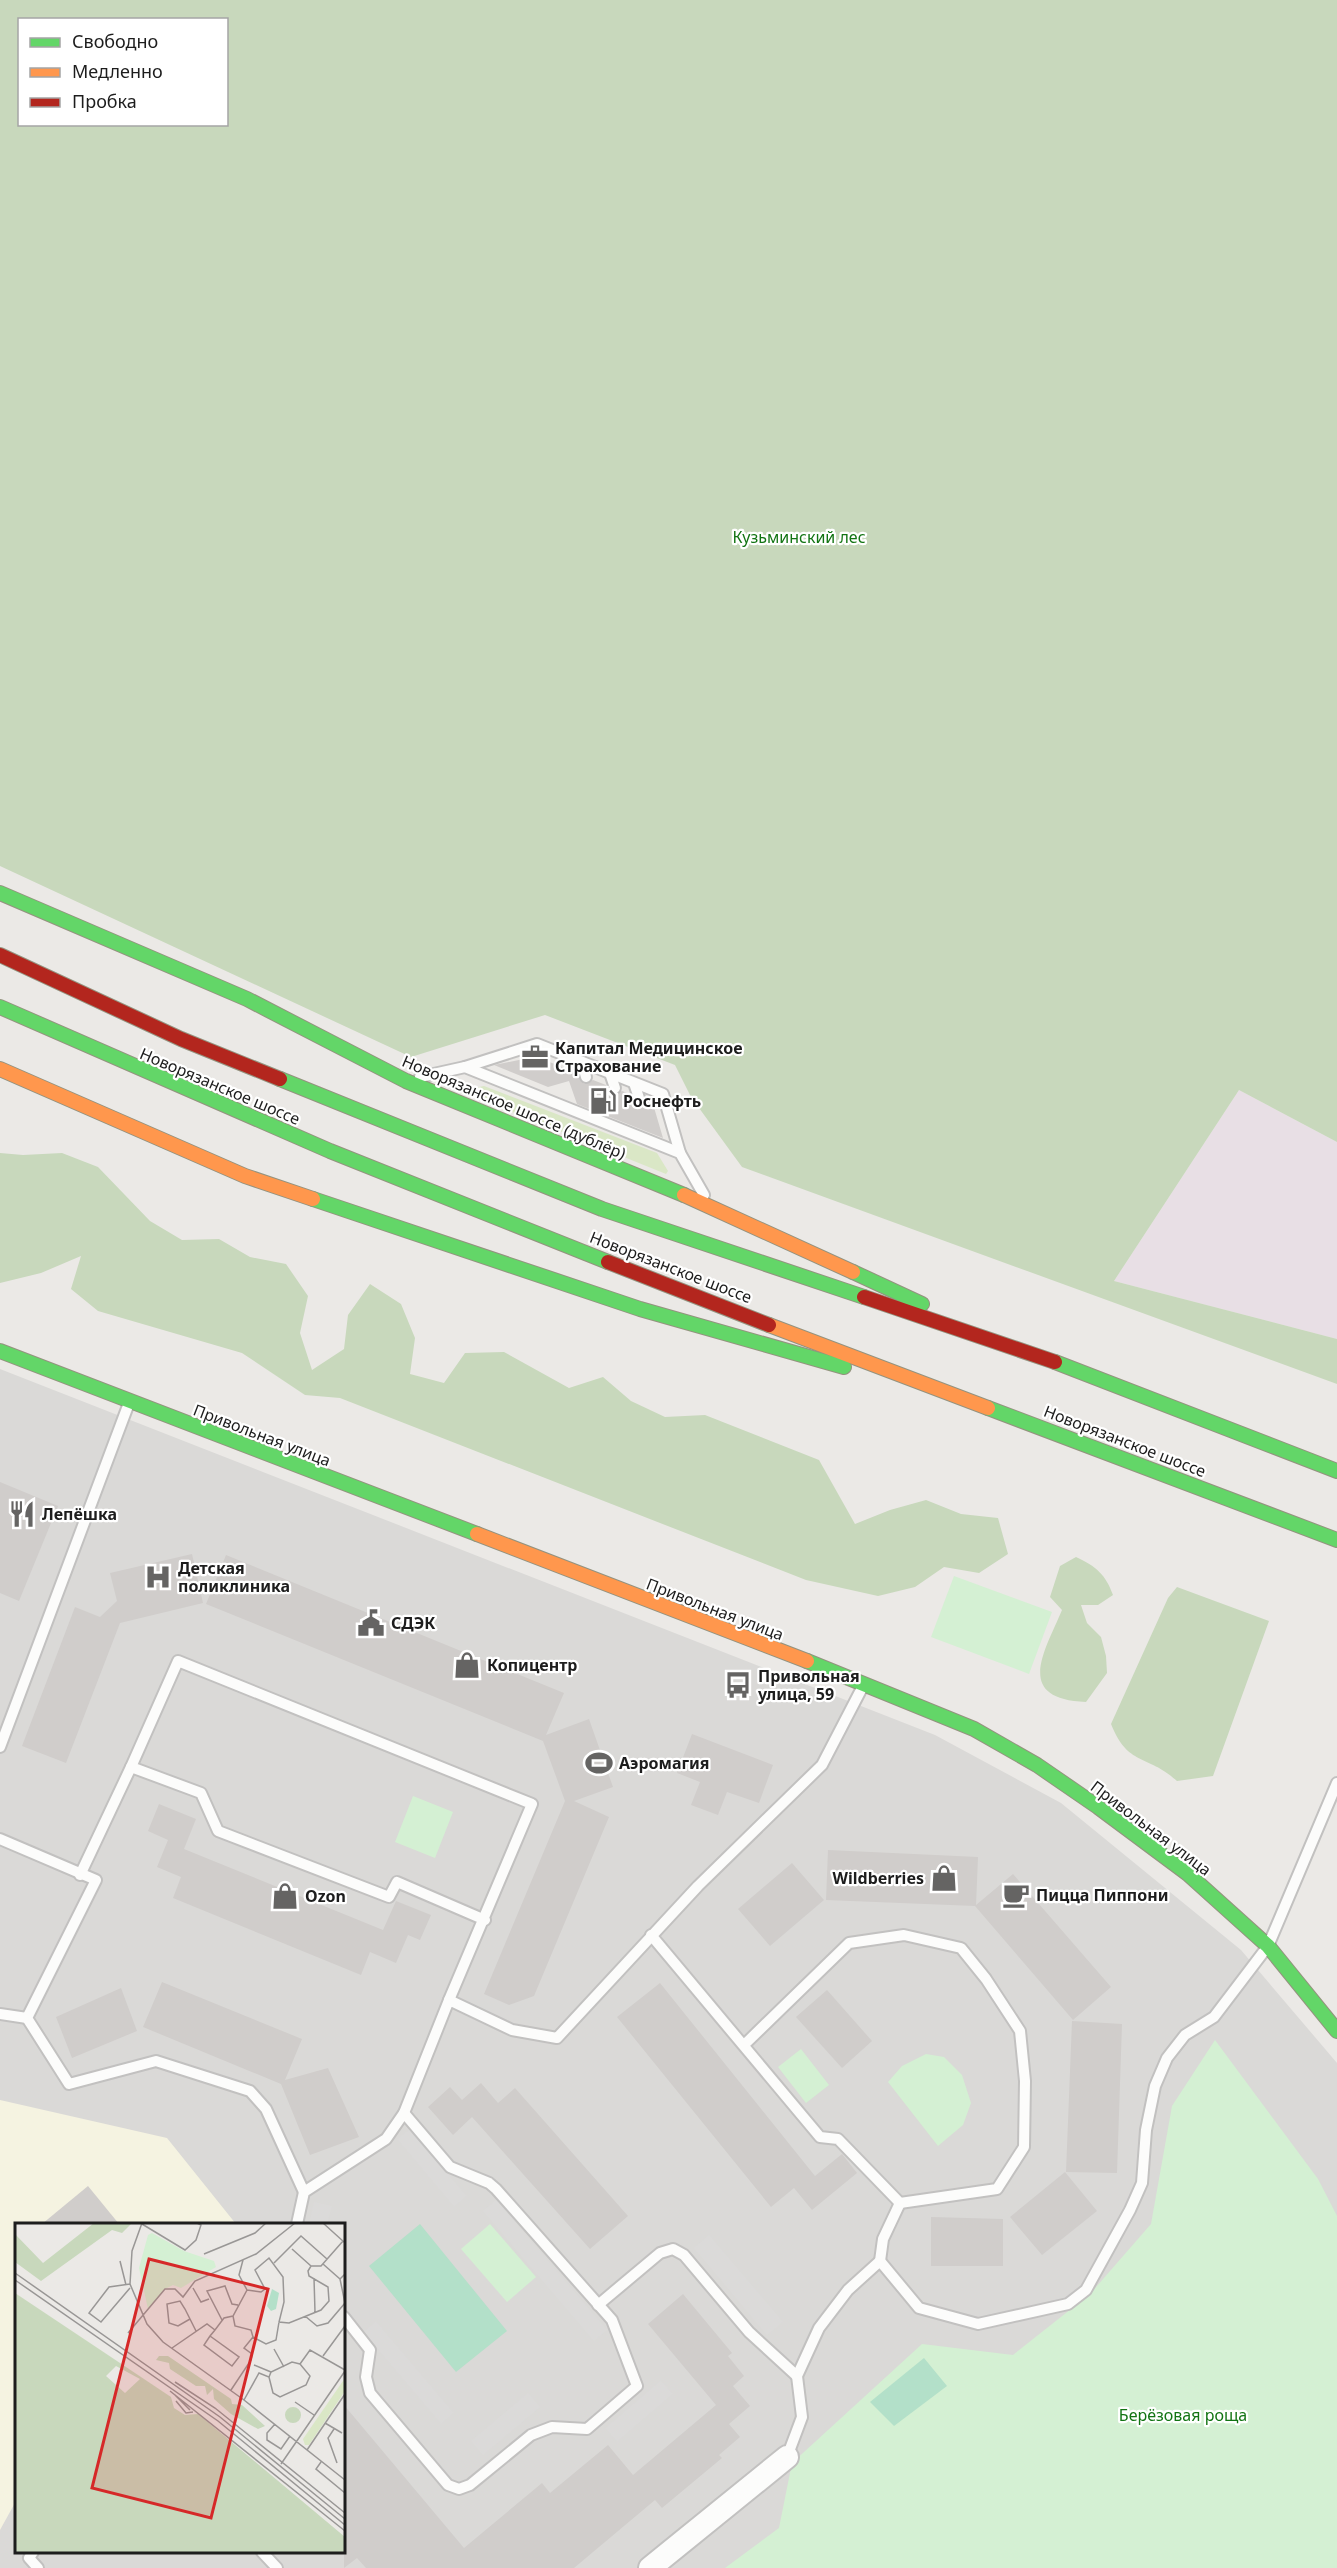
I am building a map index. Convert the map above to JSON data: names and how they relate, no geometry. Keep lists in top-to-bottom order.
{
  "streets": {
    "main road": ["Новорязанское шоссе", "Новорязанское шоссе (дублёр)", "Привольная улица"]
  },
  "crossings": [
    ["Новорязанское шоссе", "Новорязанское шоссе (дублёр)"]
  ],
  "parks": ["Кузьминский лес", "Берёзовая роща"],
  "places": {
    "office": ["Капитал Медицинское Страхование"],
    "fuel station": ["Роснефть"],
    "restaurant": ["Лепёшка"],
    "hospital": ["Детская поликлиника"],
    "public building": ["СДЭК"],
    "shop": ["Копицентр", "Wildberries", "Ozon"],
    "bus stop": ["Привольная улица, 59"],
    "sports": ["Аэромагия"],
    "cafe": ["Пицца Пиппони"]
  },
  "legend": ["Свободно", "Медленно", "Пробка"]
}
